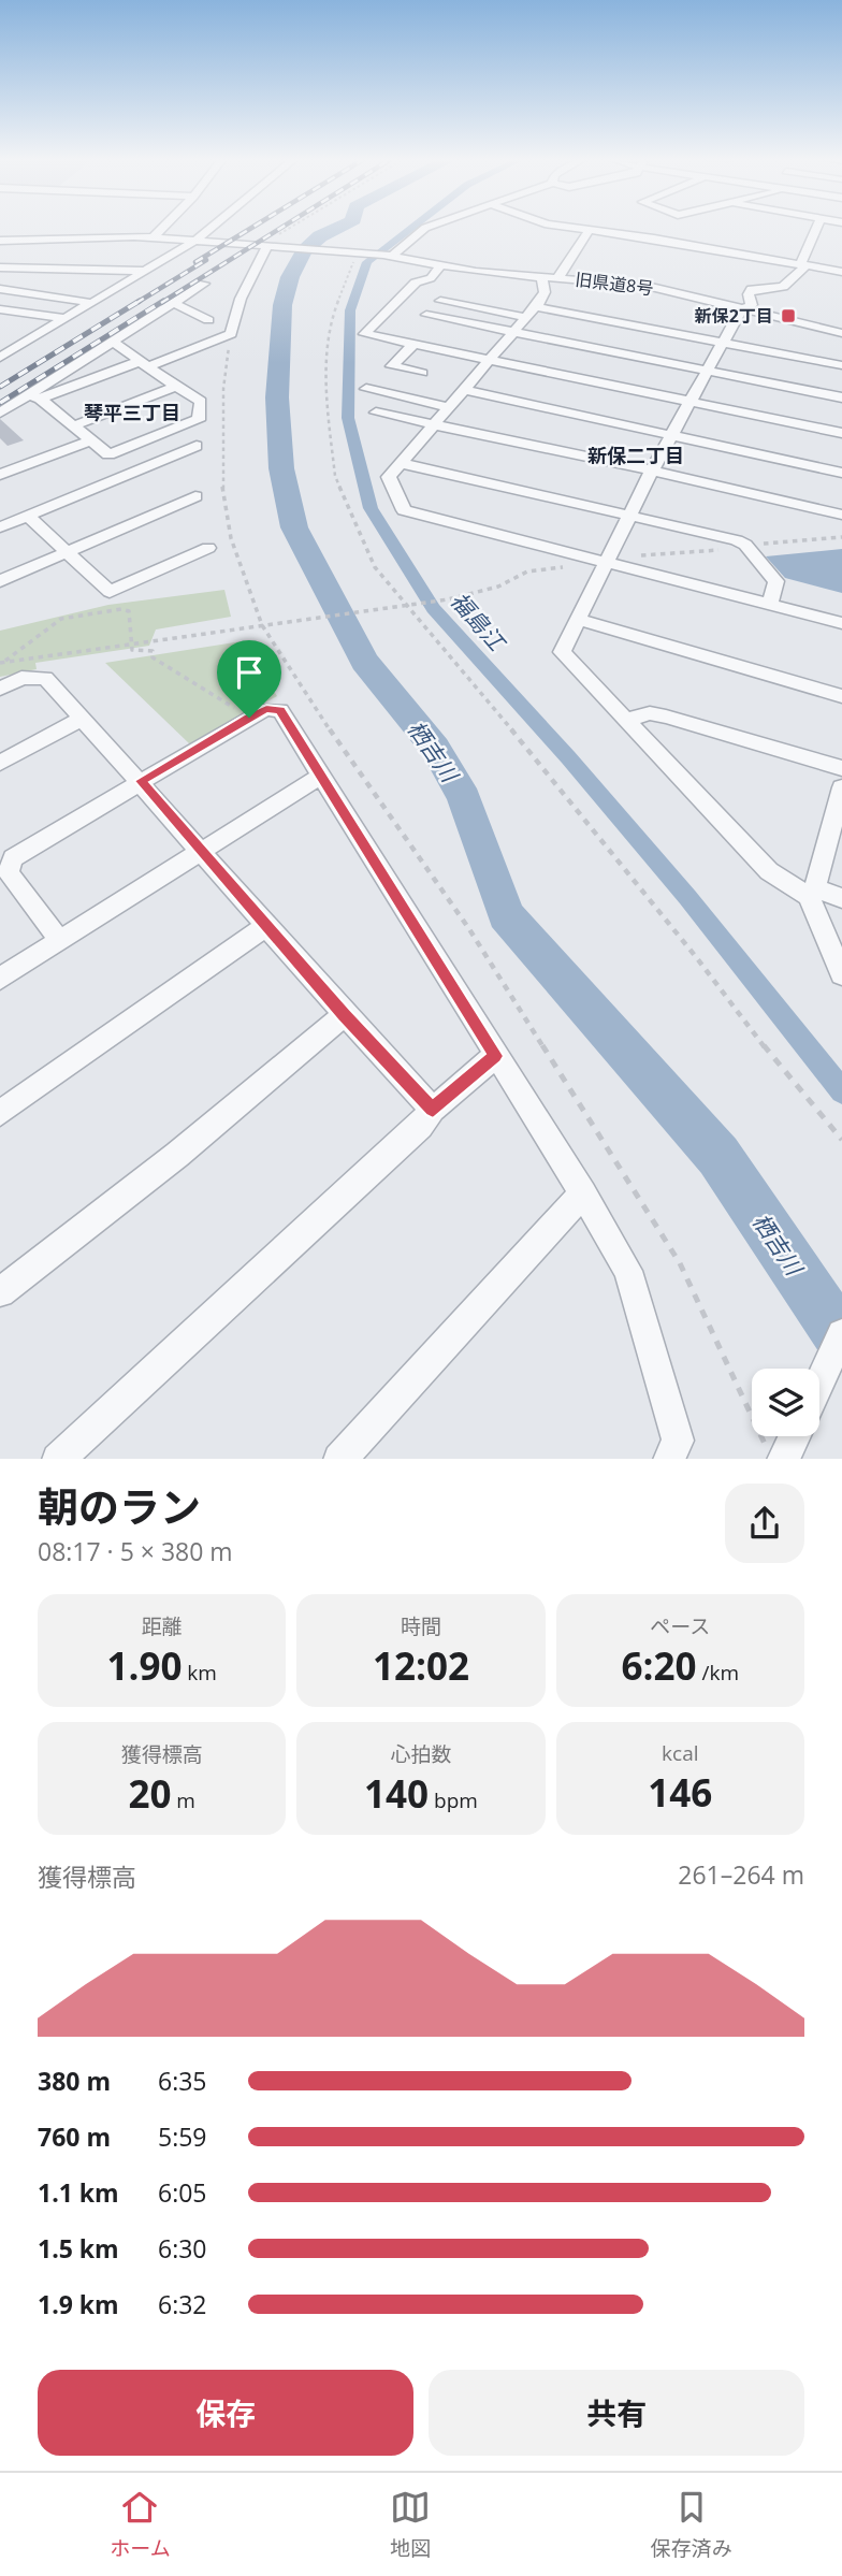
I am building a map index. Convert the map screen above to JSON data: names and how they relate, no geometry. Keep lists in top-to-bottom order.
{
  "streets": {
    "street": ["旧県道8号"]
  },
  "districts": ["琴平三丁目", "新保二丁目"],
  "water": ["福島江", "栖吉川"],
  "places": {
    "transit": ["新保2丁目"]
  },
  "page": {
    "heading": ["朝のラン", "08:17 · 5 × 380 m"],
    "stats": [
      ["距離", "1.90 km"],
      ["時間", "12:02"],
      ["ペース", "6:20 /km"],
      ["獲得標高", "20 m"],
      ["心拍数", "140 bpm"],
      ["kcal", "146"]
    ],
    "chart": ["獲得標高", "261–264 m"],
    "list": [
      {
        "name": "380 m",
        "note": "6:35"
      },
      {
        "name": "760 m",
        "note": "5:59"
      },
      {
        "name": "1.1 km",
        "note": "6:05"
      },
      {
        "name": "1.5 km",
        "note": "6:30"
      },
      {
        "name": "1.9 km",
        "note": "6:32"
      }
    ],
    "buttons": ["保存", "共有"],
    "tabs": ["ホーム", "地図", "保存済み"]
  }
}
